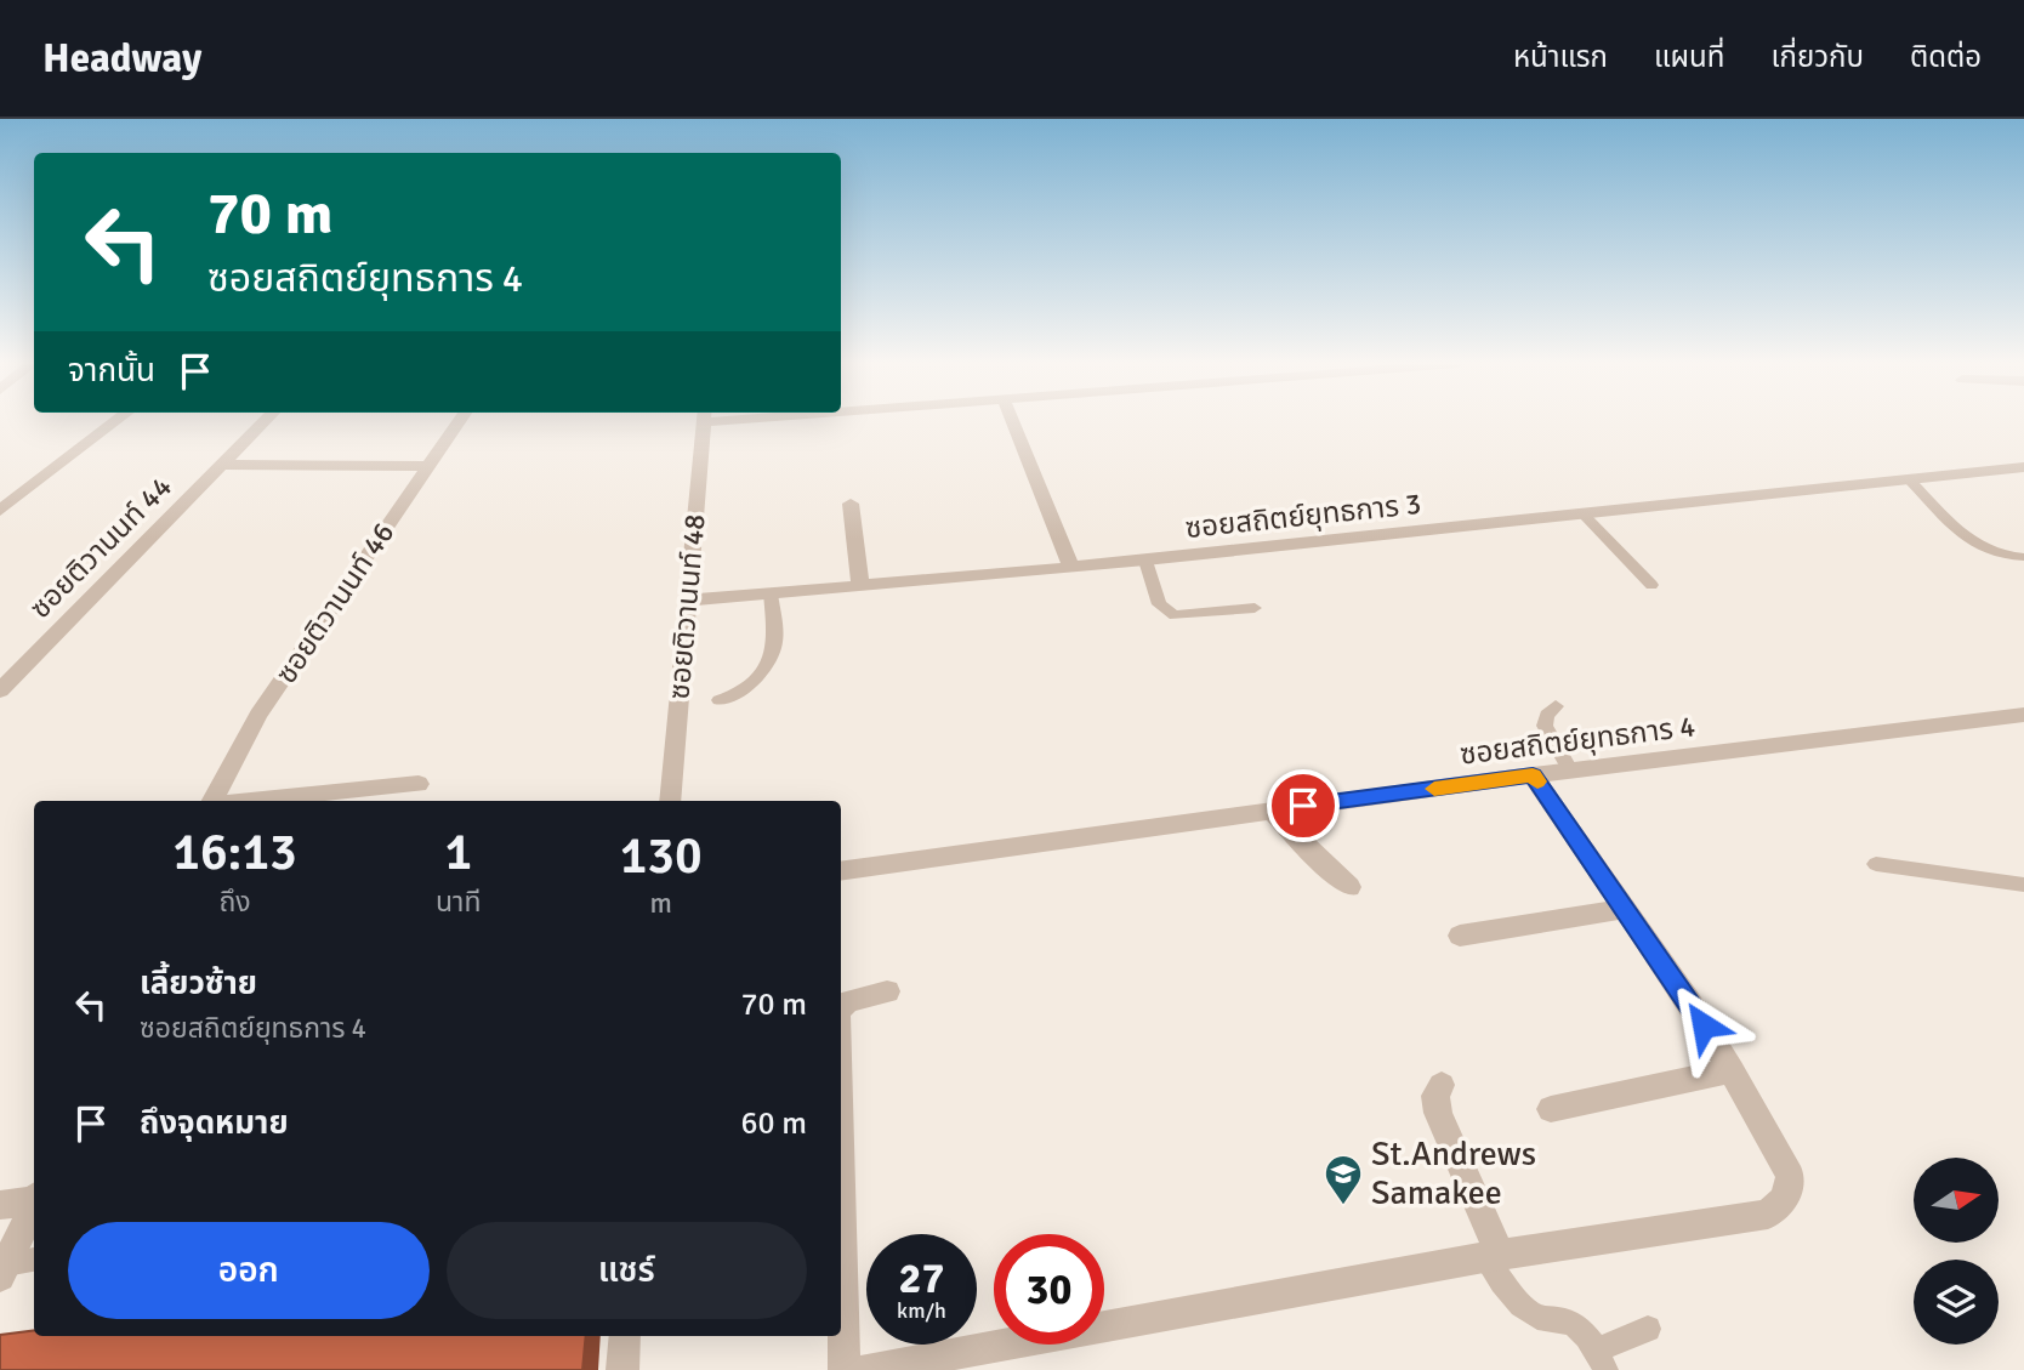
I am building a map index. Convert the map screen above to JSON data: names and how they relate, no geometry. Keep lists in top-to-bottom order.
{
  "streets": {
    "street": [
      "ซอยสถิตย์ยุทธการ 3",
      "ซอยติวานนท์ 44",
      "ซอยติวานนท์ 46",
      "ซอยติวานนท์ 48",
      "ซอยสถิตย์ยุทธการ 4"
    ]
  },
  "crossings": [
    ["ซอยสถิตย์ยุทธการ 3", "ซอยติวานนท์ 48"]
  ],
  "places": {
    "school or university": ["St.Andrews Samakee"]
  },
  "north": "right",
  "page": {
    "header": "Headway",
    "nav": [
      "หน้าแรก",
      "แผนที่",
      "เกี่ยวกับ",
      "ติดต่อ"
    ],
    "turn": ["70 m", "ซอยสถิตย์ยุทธการ 4"],
    "then": "จากนั้น",
    "eta": [
      "16:13",
      "ถึง",
      "1",
      "นาที",
      "130",
      "m"
    ],
    "list": [
      {
        "name": "เลี้ยวซ้าย",
        "note": "ซอยสถิตย์ยุทธการ 4",
        "value": "70 m"
      },
      {
        "name": "ถึงจุดหมาย",
        "value": "60 m"
      }
    ],
    "buttons": ["ออก", "แชร์"],
    "speed": "27 km/h",
    "limit": "30"
  }
}
